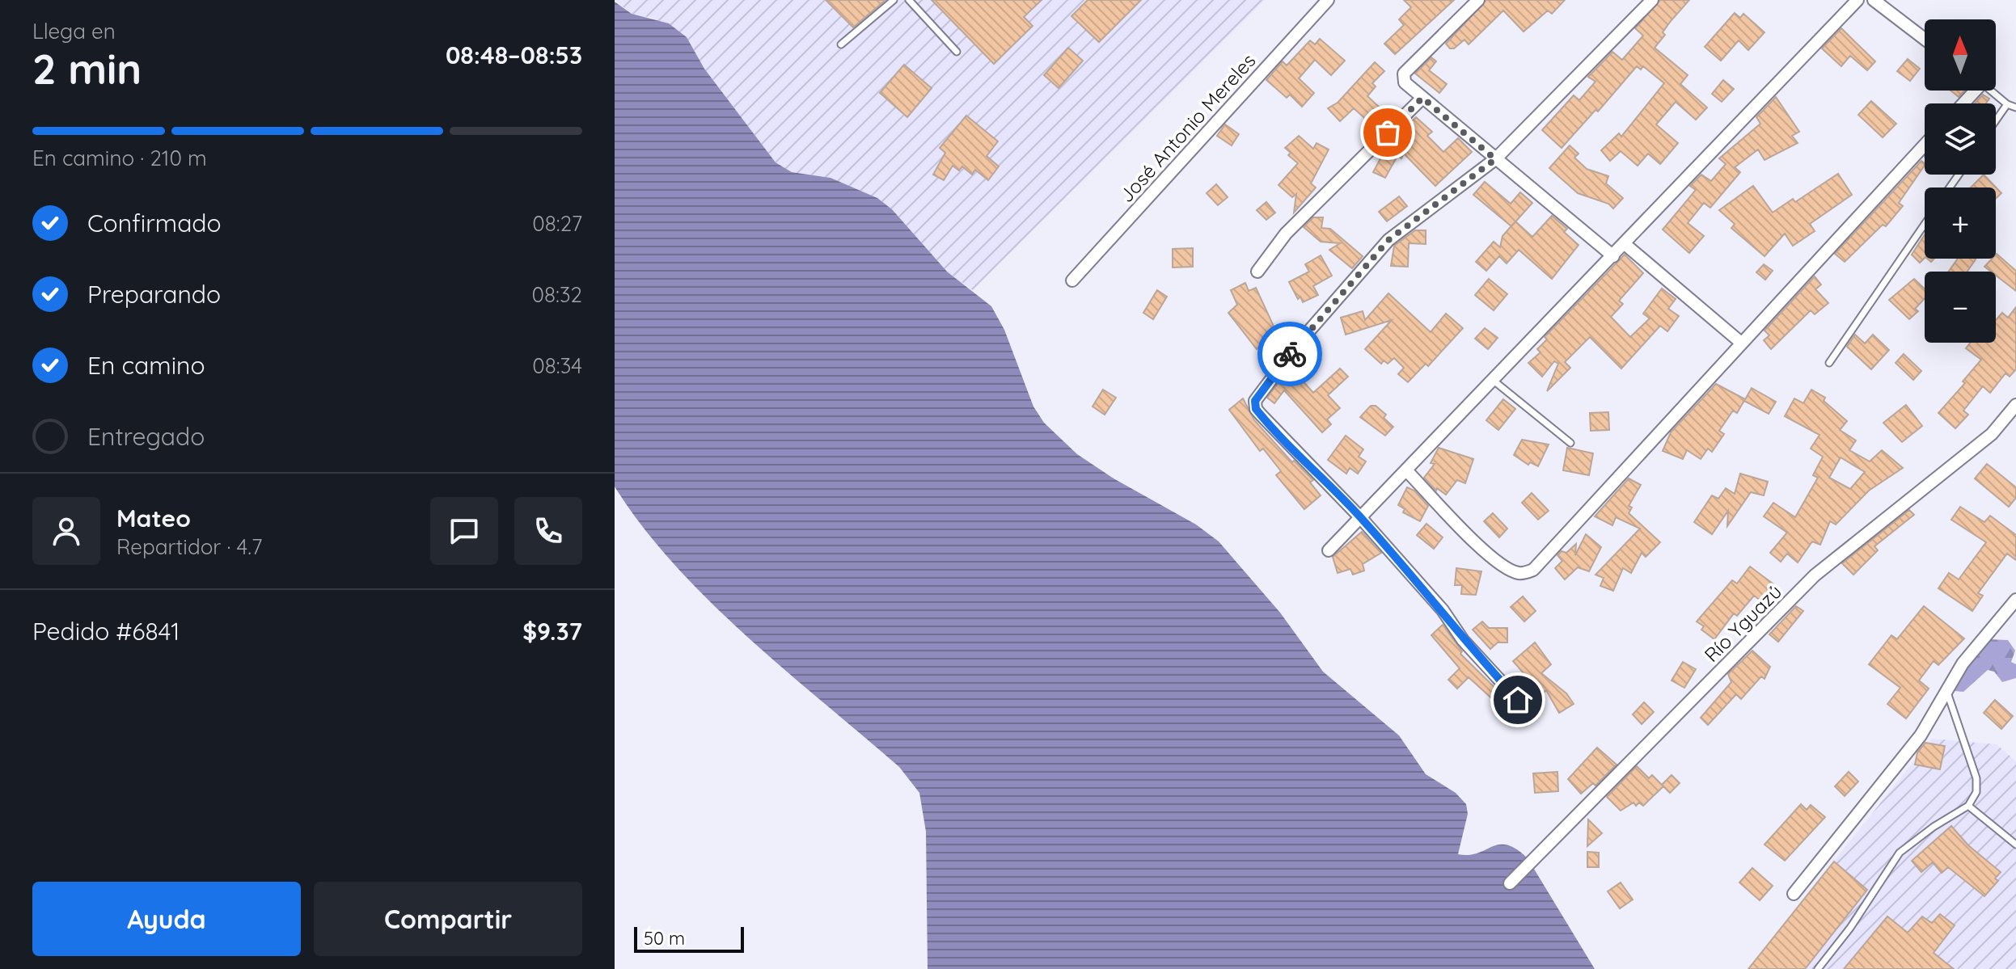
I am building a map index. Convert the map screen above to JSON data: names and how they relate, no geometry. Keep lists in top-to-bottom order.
{
  "streets": {
    "street": ["José Antonio Mereles", "Río Yguazú"]
  },
  "scale_bar": "50 m",
  "north": "top",
  "page": {
    "heading": ["2 min", "Llega en", "08:48–08:53"],
    "panel": [
      "Mateo",
      "Repartidor · 4.7",
      "Pedido #6841",
      "$9.37"
    ],
    "map_buttons": ["+", "−"],
    "bar": "En camino · 210 m",
    "list": [
      ["Confirmado", "08:27"],
      ["Preparando", "08:32"],
      ["En camino", "08:34"],
      "Entregado"
    ],
    "buttons": ["Ayuda", "Compartir"],
    "scale": "50 m"
  }
}
